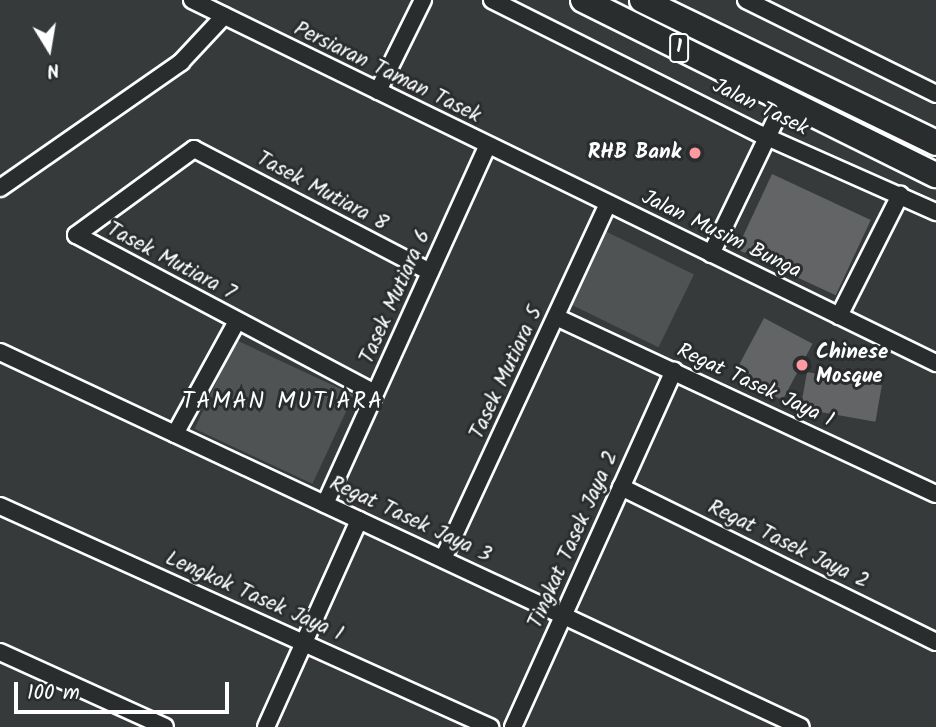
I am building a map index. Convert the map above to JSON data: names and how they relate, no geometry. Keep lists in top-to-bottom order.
{
  "streets": {
    "main road": ["1"],
    "street": [
      "Persiaran Taman Tasek",
      "Jalan Tasek",
      "Tasek Mutiara 8",
      "Jalan Musim Bunga",
      "Tasek Mutiara 7",
      "Tasek Mutiara 6",
      "Tasek Mutiara 5",
      "Regat Tasek Jaya 1",
      "Regat Tasek Jaya 3",
      "Tingkat Tasek Jaya 2",
      "Regat Tasek Jaya 2",
      "Lengkok Tasek Jaya 1"
    ]
  },
  "crossings": [
    ["Persiaran Taman Tasek", "Jalan Musim Bunga"],
    ["Persiaran Taman Tasek", "Tasek Mutiara 6"],
    ["Tasek Mutiara 8", "Tasek Mutiara 7"],
    ["Tasek Mutiara 8", "Tasek Mutiara 6"],
    ["Jalan Musim Bunga", "Tasek Mutiara 6"],
    ["Jalan Musim Bunga", "Tasek Mutiara 5"],
    ["Tasek Mutiara 7", "Tasek Mutiara 6"],
    ["Tasek Mutiara 6", "Regat Tasek Jaya 3"],
    ["Tasek Mutiara 5", "Regat Tasek Jaya 1"],
    ["Tasek Mutiara 5", "Regat Tasek Jaya 3"],
    ["Regat Tasek Jaya 1", "Tingkat Tasek Jaya 2"],
    ["Regat Tasek Jaya 3", "Tingkat Tasek Jaya 2"],
    ["Tingkat Tasek Jaya 2", "Regat Tasek Jaya 2"]
  ],
  "districts": ["TAMAN MUTIARA"],
  "places": ["RHB Bank", "Chinese Mosque"],
  "scale_bar": "100 m",
  "north": "bottom"
}
